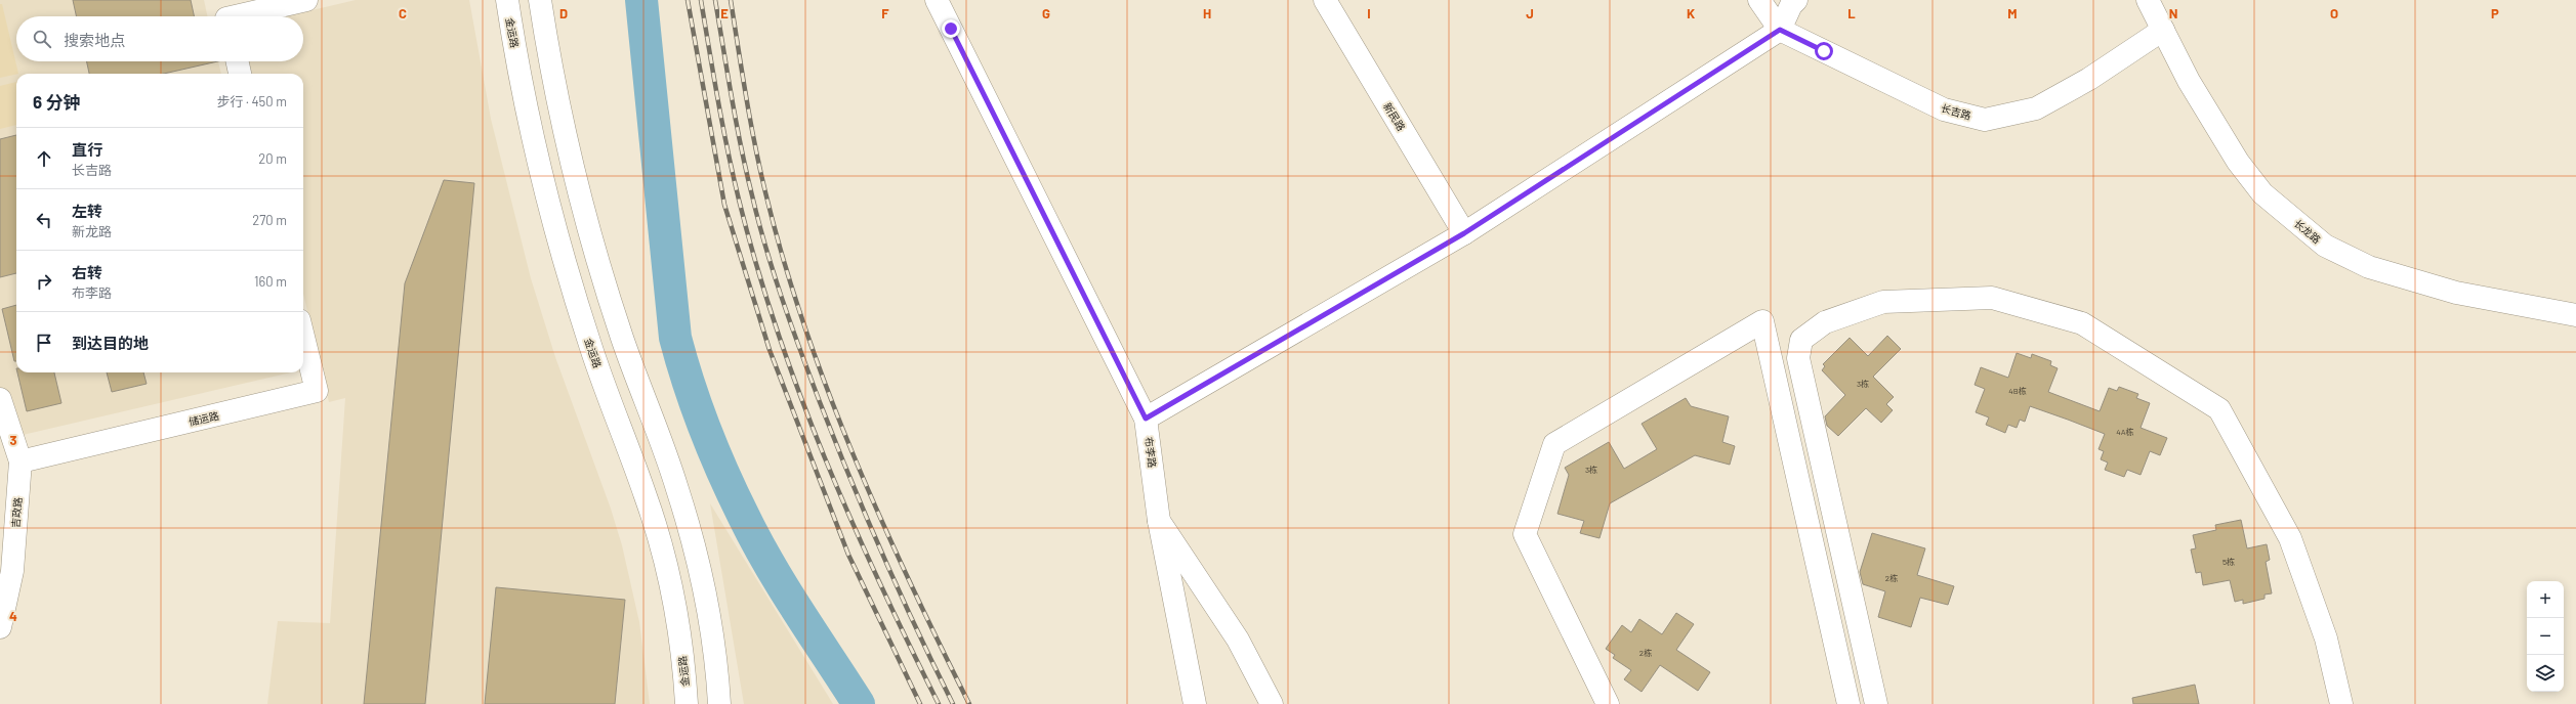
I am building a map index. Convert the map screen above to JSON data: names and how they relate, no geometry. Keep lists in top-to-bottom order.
{
  "streets": {
    "street": [
      "金运路",
      "长吉路",
      "新民路",
      "长龙路",
      "储运路",
      "布李路",
      "吉政路"
    ]
  },
  "crossings": [
    ["长吉路", "长龙路"],
    ["储运路", "吉政路"]
  ],
  "house_numbers": [
    "3栋",
    "4B栋",
    "4A栋",
    "3栋",
    "5栋",
    "2栋",
    "2栋"
  ],
  "page": {
    "search": "搜索地点",
    "heading": ["6 分钟", "步行 · 450 m"],
    "list": [
      ["直行", "长吉路", "20 m"],
      ["左转", "新龙路", "270 m"],
      ["右转", "布李路", "160 m"],
      "到达目的地"
    ],
    "map_buttons": ["+", "−"]
  },
  "grid": {
    "columns": [
      "C",
      "D",
      "E",
      "F",
      "G",
      "H",
      "I",
      "J",
      "K",
      "L",
      "M",
      "N",
      "O",
      "P"
    ],
    "rows": ["3", "4"]
  }
}
